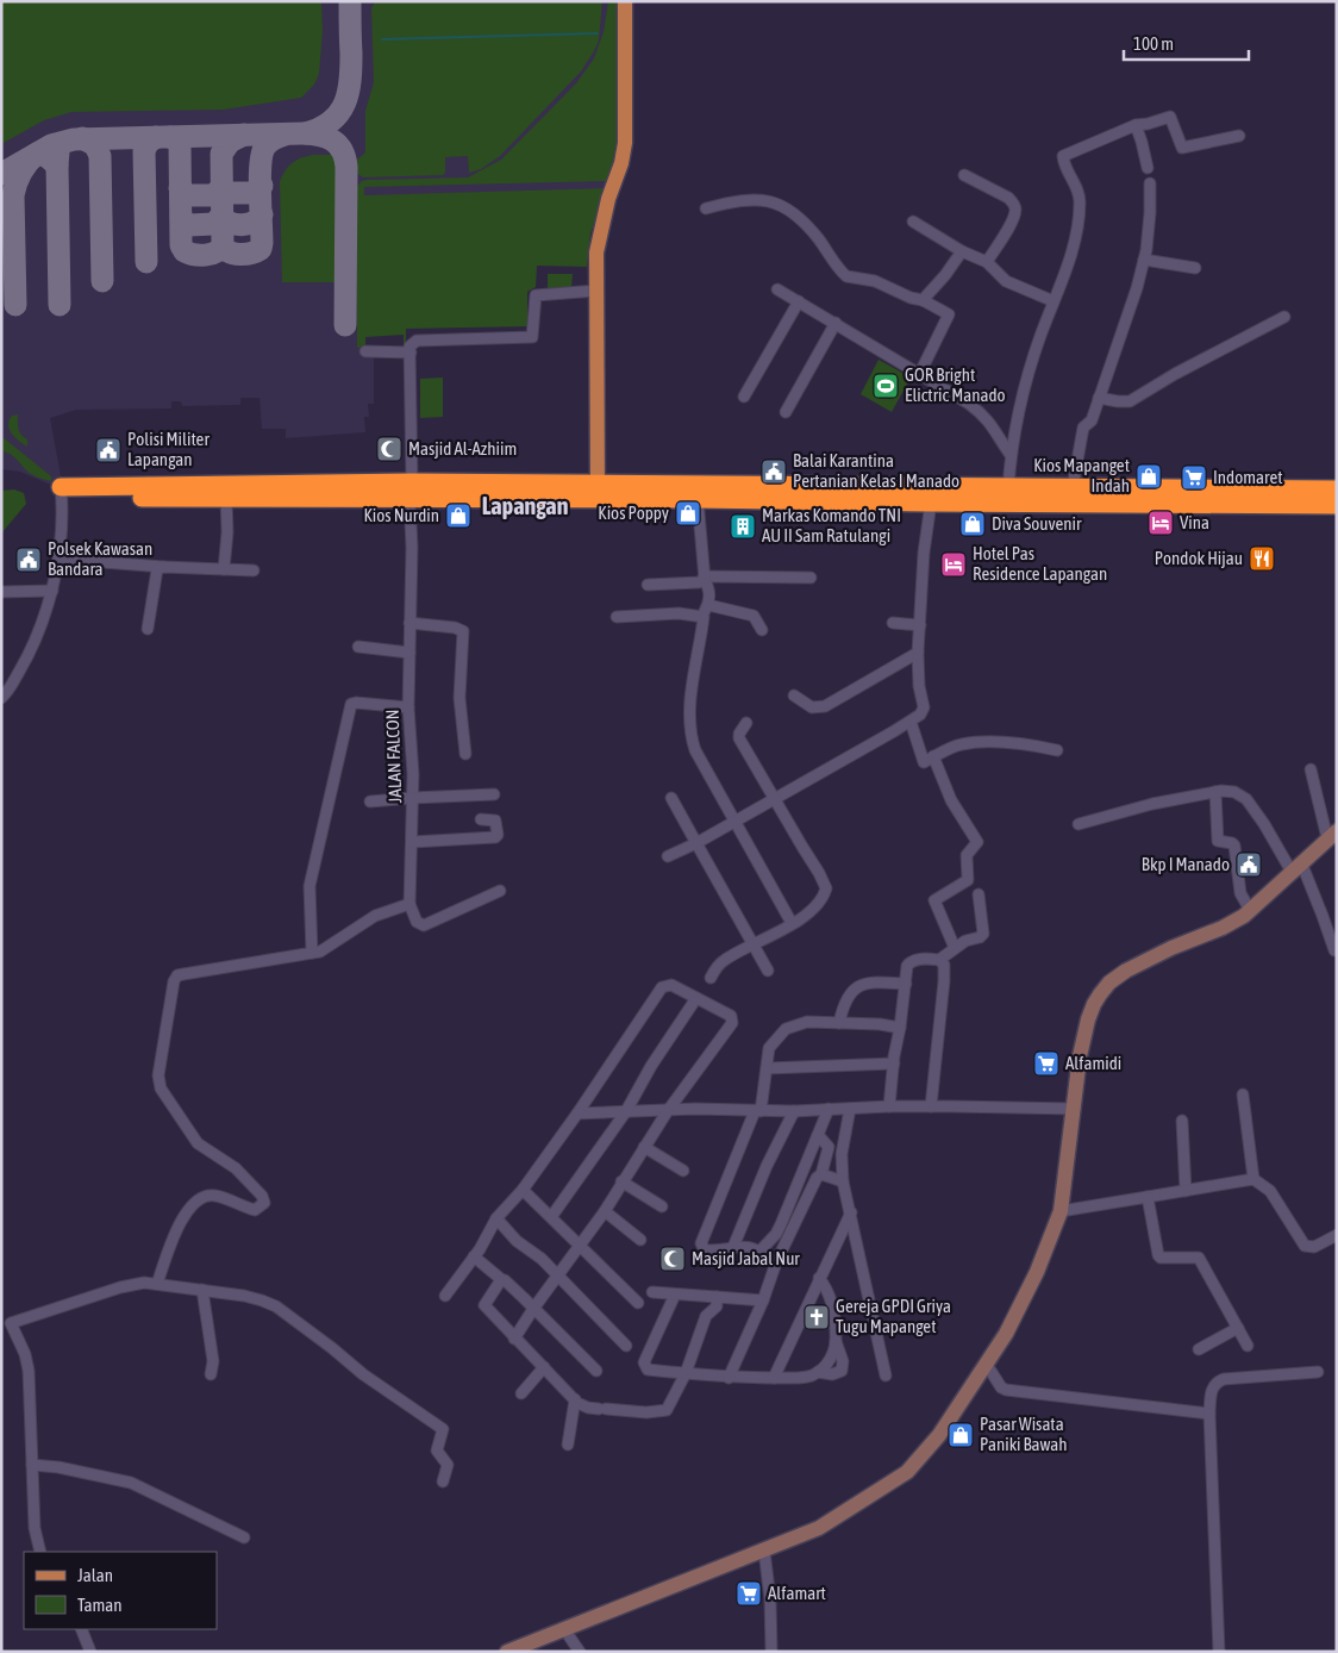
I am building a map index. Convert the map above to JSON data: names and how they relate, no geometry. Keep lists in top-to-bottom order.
{
  "streets": {
    "street": ["JALAN FALCON"]
  },
  "districts": ["Lapangan"],
  "places": {
    "sports": ["GOR Bright Elictric Manado"],
    "mosque": ["Masjid Al-Azhiim", "Masjid Jabal Nur"],
    "public building": [
      "Polisi Militer Lapangan",
      "Balai Karantina Pertanian Kelas I Manado",
      "Polsek Kawasan Bandara",
      "Bkp I Manado"
    ],
    "shop": [
      "Kios Mapanget Indah",
      "Kios Poppy",
      "Kios Nurdin",
      "Diva Souvenir",
      "Pasar Wisata Paniki Bawah"
    ],
    "supermarket": ["Indomaret", "Alfamidi", "Alfamart"],
    "hotel": ["Vina", "Hotel Pas Residence Lapangan"],
    "building": ["Markas Komando TNI AU II Sam Ratulangi"],
    "restaurant": ["Pondok Hijau"],
    "church": ["Gereja GPDI Griya Tugu Mapanget"]
  },
  "legend": ["Jalan", "Taman"],
  "scale_bar": "100 m"
}
